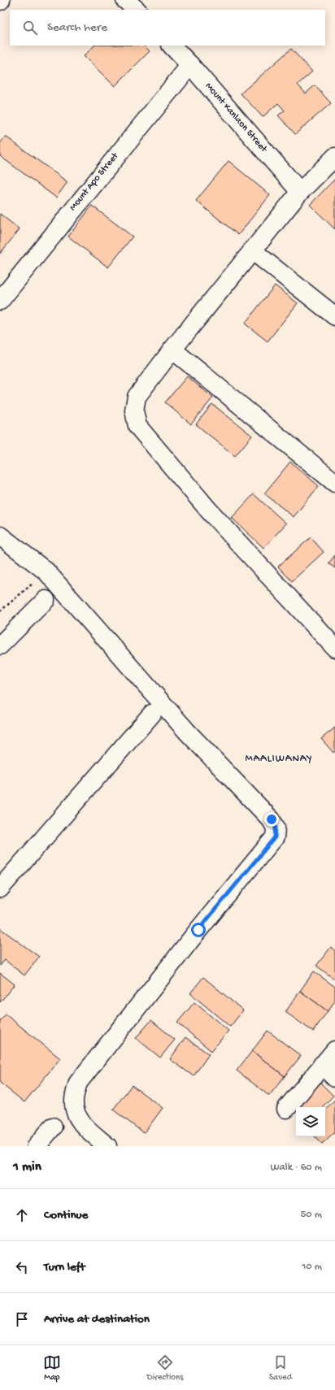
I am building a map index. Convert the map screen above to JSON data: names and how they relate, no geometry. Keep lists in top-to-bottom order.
{
  "streets": {
    "street": ["Mount Kanlaon Street", "Mount Apo Street"]
  },
  "crossings": [
    ["Mount Kanlaon Street", "Mount Apo Street"]
  ],
  "districts": ["MAALIWANAY"],
  "page": {
    "search": "Search here",
    "heading": ["1 min", "Walk · 60 m"],
    "list": [
      ["Continue", "50 m"],
      ["Turn left", "10 m"],
      "Arrive at destination"
    ],
    "nav": ["Map", "Directions", "Saved"]
  }
}
